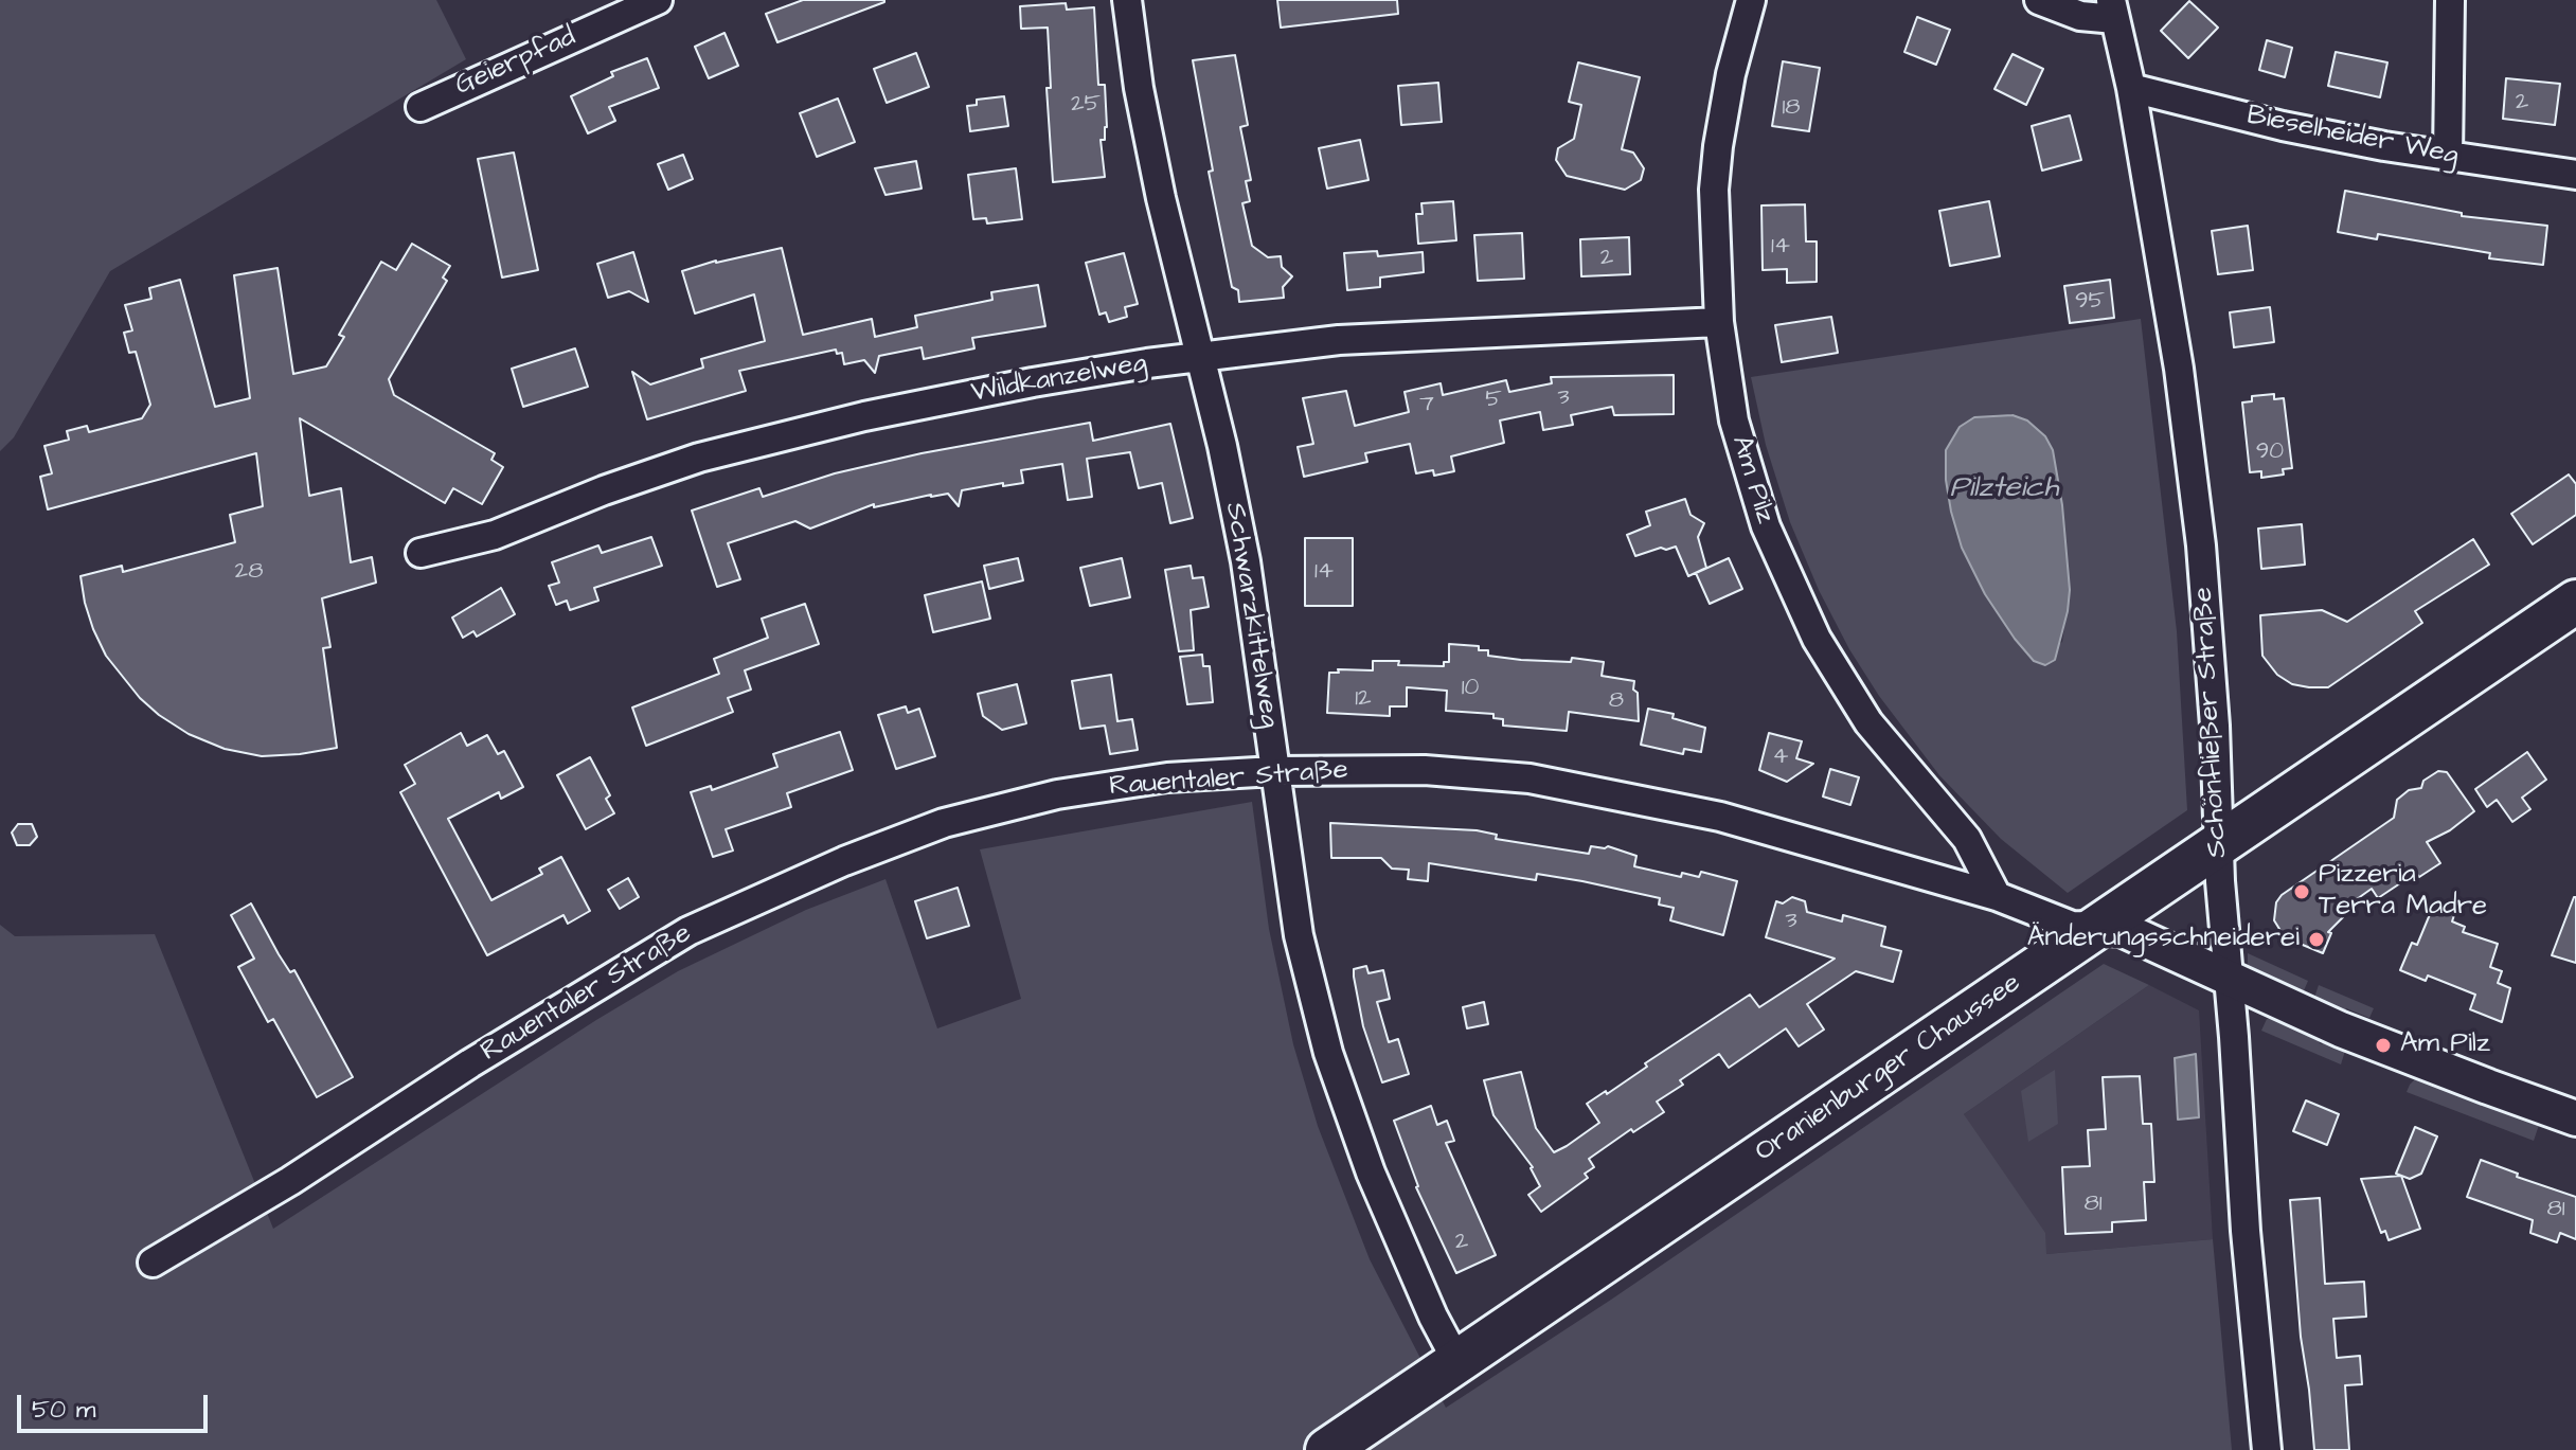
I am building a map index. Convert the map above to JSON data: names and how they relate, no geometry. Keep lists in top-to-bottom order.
{
  "streets": {
    "main road": ["Oranienburger Chaussee"],
    "street": [
      "Geierpfad",
      "Bieselheider Weg",
      "Wildkanzelweg",
      "Am Pilz",
      "Schwarzkittelweg",
      "Schönfließer Straße",
      "Rauentaler Straße"
    ]
  },
  "crossings": [
    ["Bieselheider Weg", "Schönfließer Straße"],
    ["Wildkanzelweg", "Am Pilz"],
    ["Wildkanzelweg", "Schwarzkittelweg"],
    ["Am Pilz", "Rauentaler Straße"],
    ["Schwarzkittelweg", "Rauentaler Straße"],
    ["Schwarzkittelweg", "Oranienburger Chaussee"],
    ["Schönfließer Straße", "Oranienburger Chaussee"],
    ["Rauentaler Straße", "Oranienburger Chaussee"]
  ],
  "water": ["Pilzteich"],
  "places": ["Pizzeria Terra Madre", "Änderungsschneiderei", "Am Pilz"],
  "house_numbers": [
    "2",
    "25",
    "18",
    "14",
    "2",
    "95",
    "3",
    "5",
    "7",
    "90",
    "28",
    "14",
    "10",
    "12",
    "8",
    "4",
    "3",
    "81",
    "81",
    "2"
  ],
  "scale_bar": "50 m"
}
